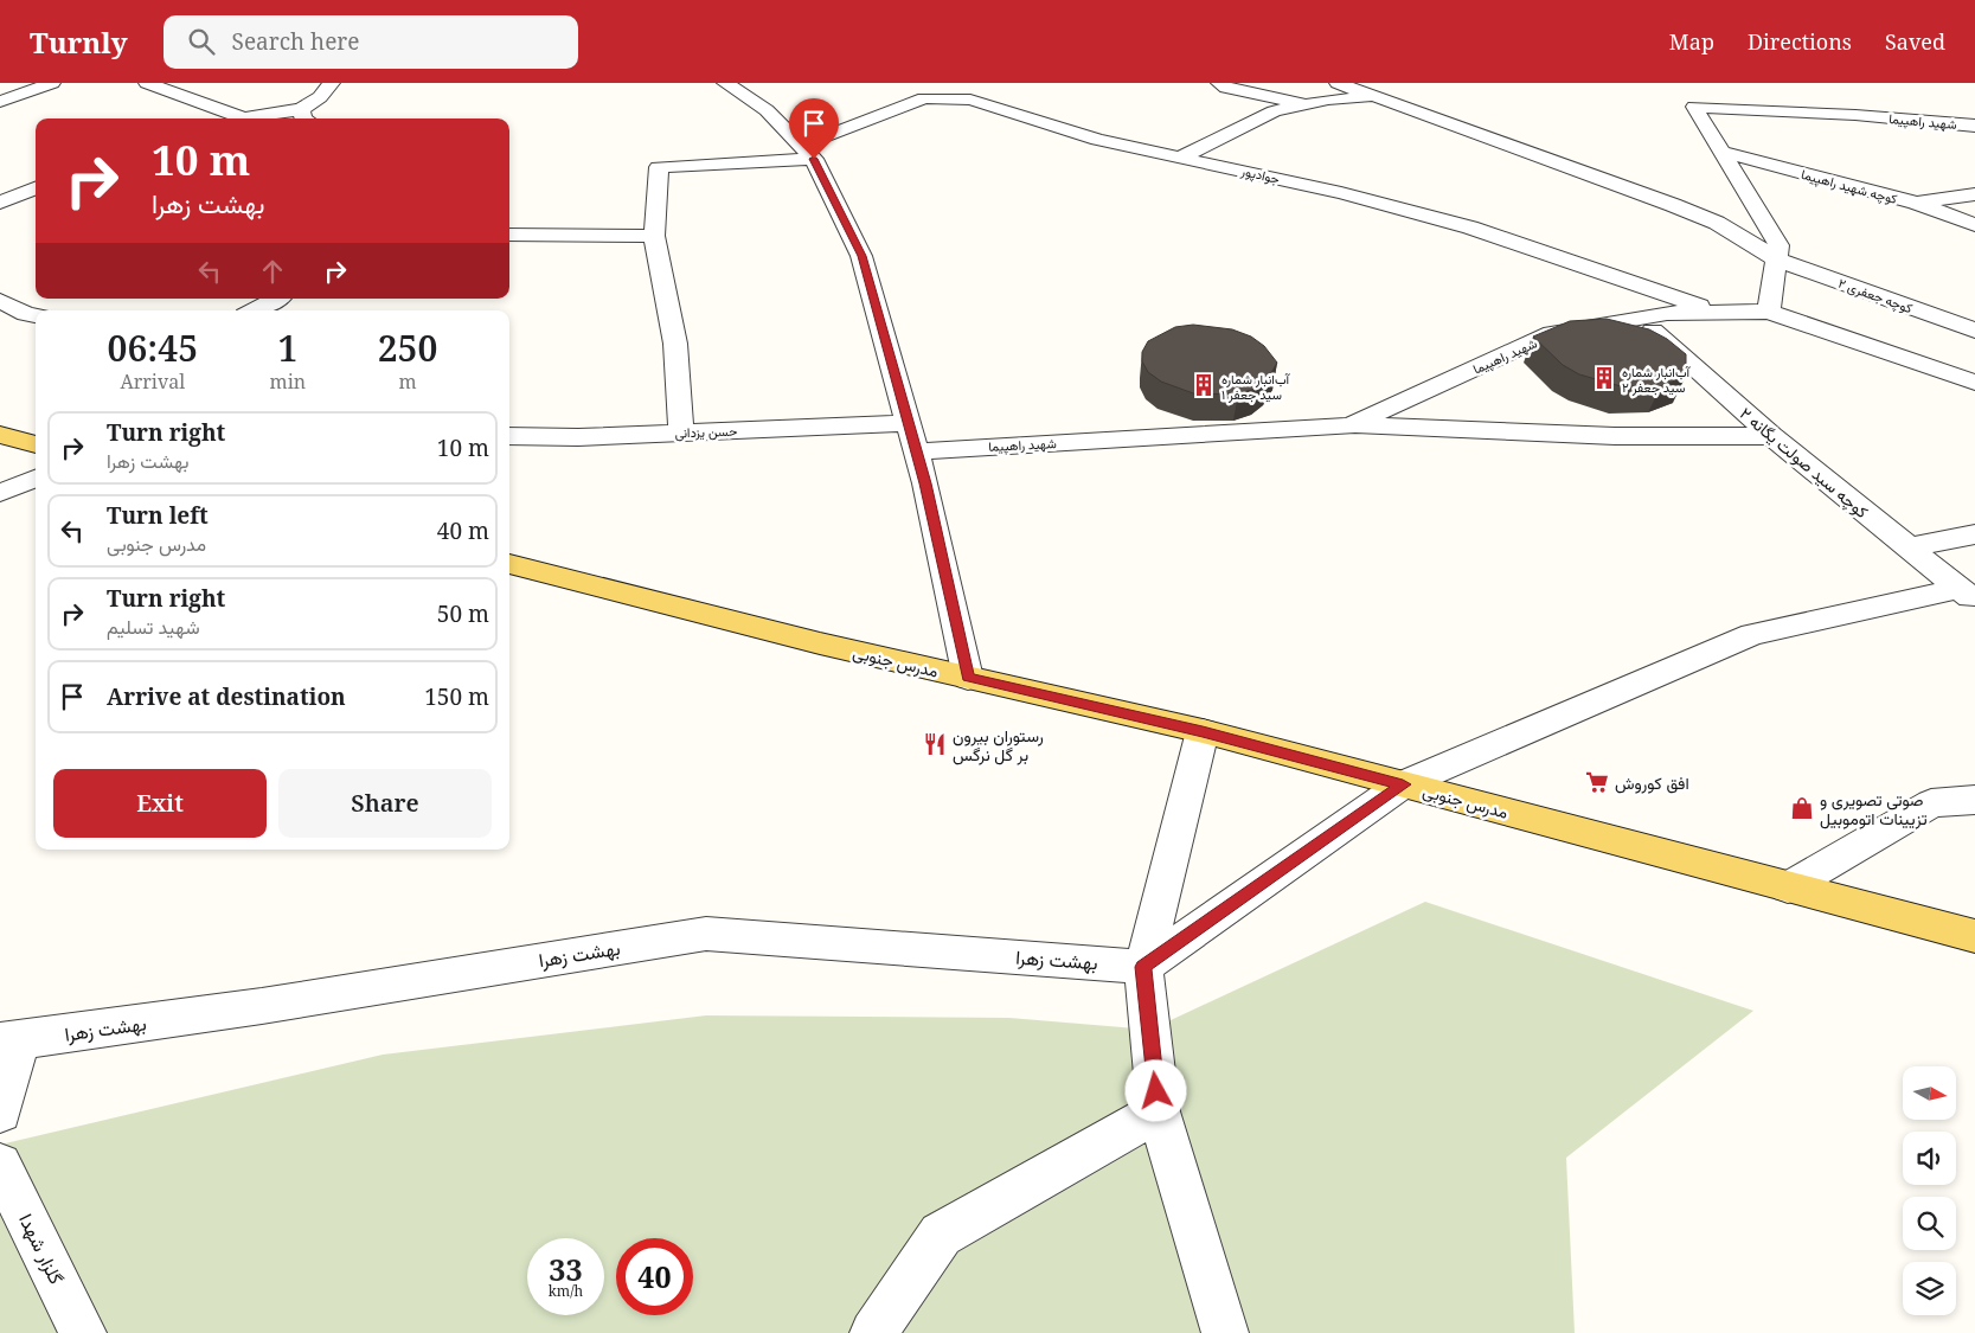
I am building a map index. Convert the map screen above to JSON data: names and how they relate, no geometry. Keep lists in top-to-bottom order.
{
  "streets": {
    "main road": ["مدرس جنوبی"],
    "street": [
      "شهید راهپیما",
      "جوادپور",
      "کوچه شهید راهپیما",
      "کوچه جعفری ۲",
      "حسن یزدانی",
      "کوچه سید صولت یگانه ۲",
      "بهشت زهرا",
      "گلزار شهدا"
    ]
  },
  "crossings": [
    ["شهید راهپیما", "جوادپور"],
    ["شهید راهپیما", "کوچه شهید راهپیما"],
    ["شهید راهپیما", "کوچه جعفری ۲"],
    ["شهید راهپیما", "کوچه سید صولت یگانه ۲"]
  ],
  "places": {
    "building": ["آب‌انبار شماره ۲ سید جعفر", "آب‌انبار شماره ۱ سید جعفر"],
    "restaurant": ["رستوران بیرون بر گل نرگس"],
    "supermarket": ["افق کوروش"],
    "shop": ["صوتی تصویری و تزیینات اتوموبیل"]
  },
  "north": "right",
  "page": {
    "header": "Turnly",
    "search": "Search here",
    "nav": ["Map", "Directions", "Saved"],
    "turn": ["10 m", "بهشت زهرا"],
    "eta": [
      "06:45",
      "Arrival",
      "1",
      "min",
      "250",
      "m"
    ],
    "list": [
      {
        "name": "Turn right",
        "note": "بهشت زهرا",
        "value": "10 m"
      },
      {
        "name": "Turn left",
        "note": "مدرس جنوبی",
        "value": "40 m"
      },
      {
        "name": "Turn right",
        "note": "شهید تسلیم",
        "value": "50 m"
      },
      {
        "name": "Arrive at destination",
        "value": "150 m"
      }
    ],
    "buttons": ["Exit", "Share"],
    "speed": "33 km/h",
    "limit": "40"
  }
}
